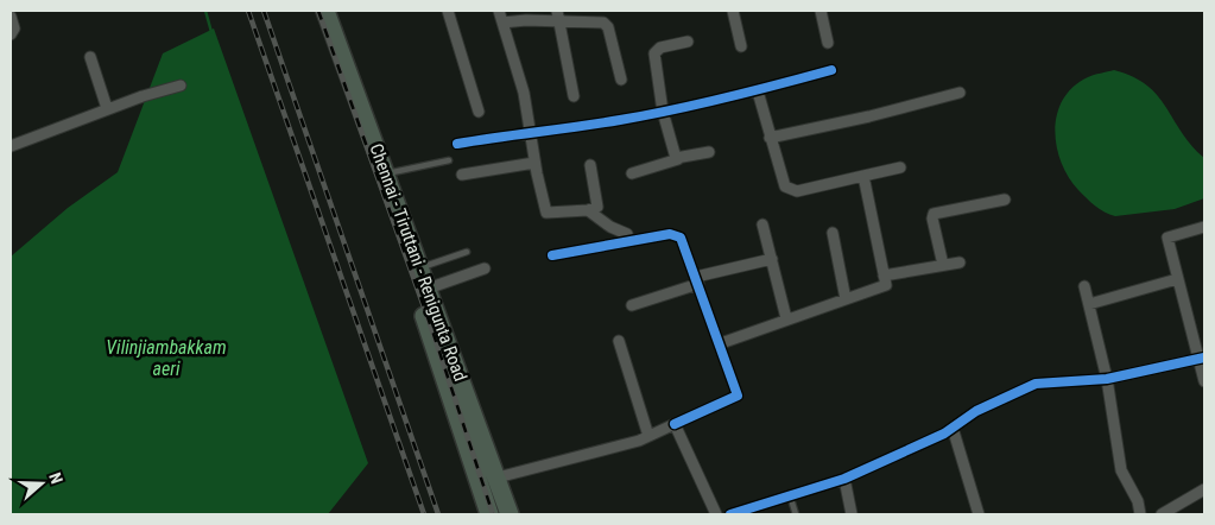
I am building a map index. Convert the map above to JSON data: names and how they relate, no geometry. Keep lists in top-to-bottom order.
{
  "streets": {
    "highway": ["Chennai - Tiruttani - Renigunta Road"]
  },
  "water": ["Vilinjiambakkam aeri"],
  "north": "right"
}
